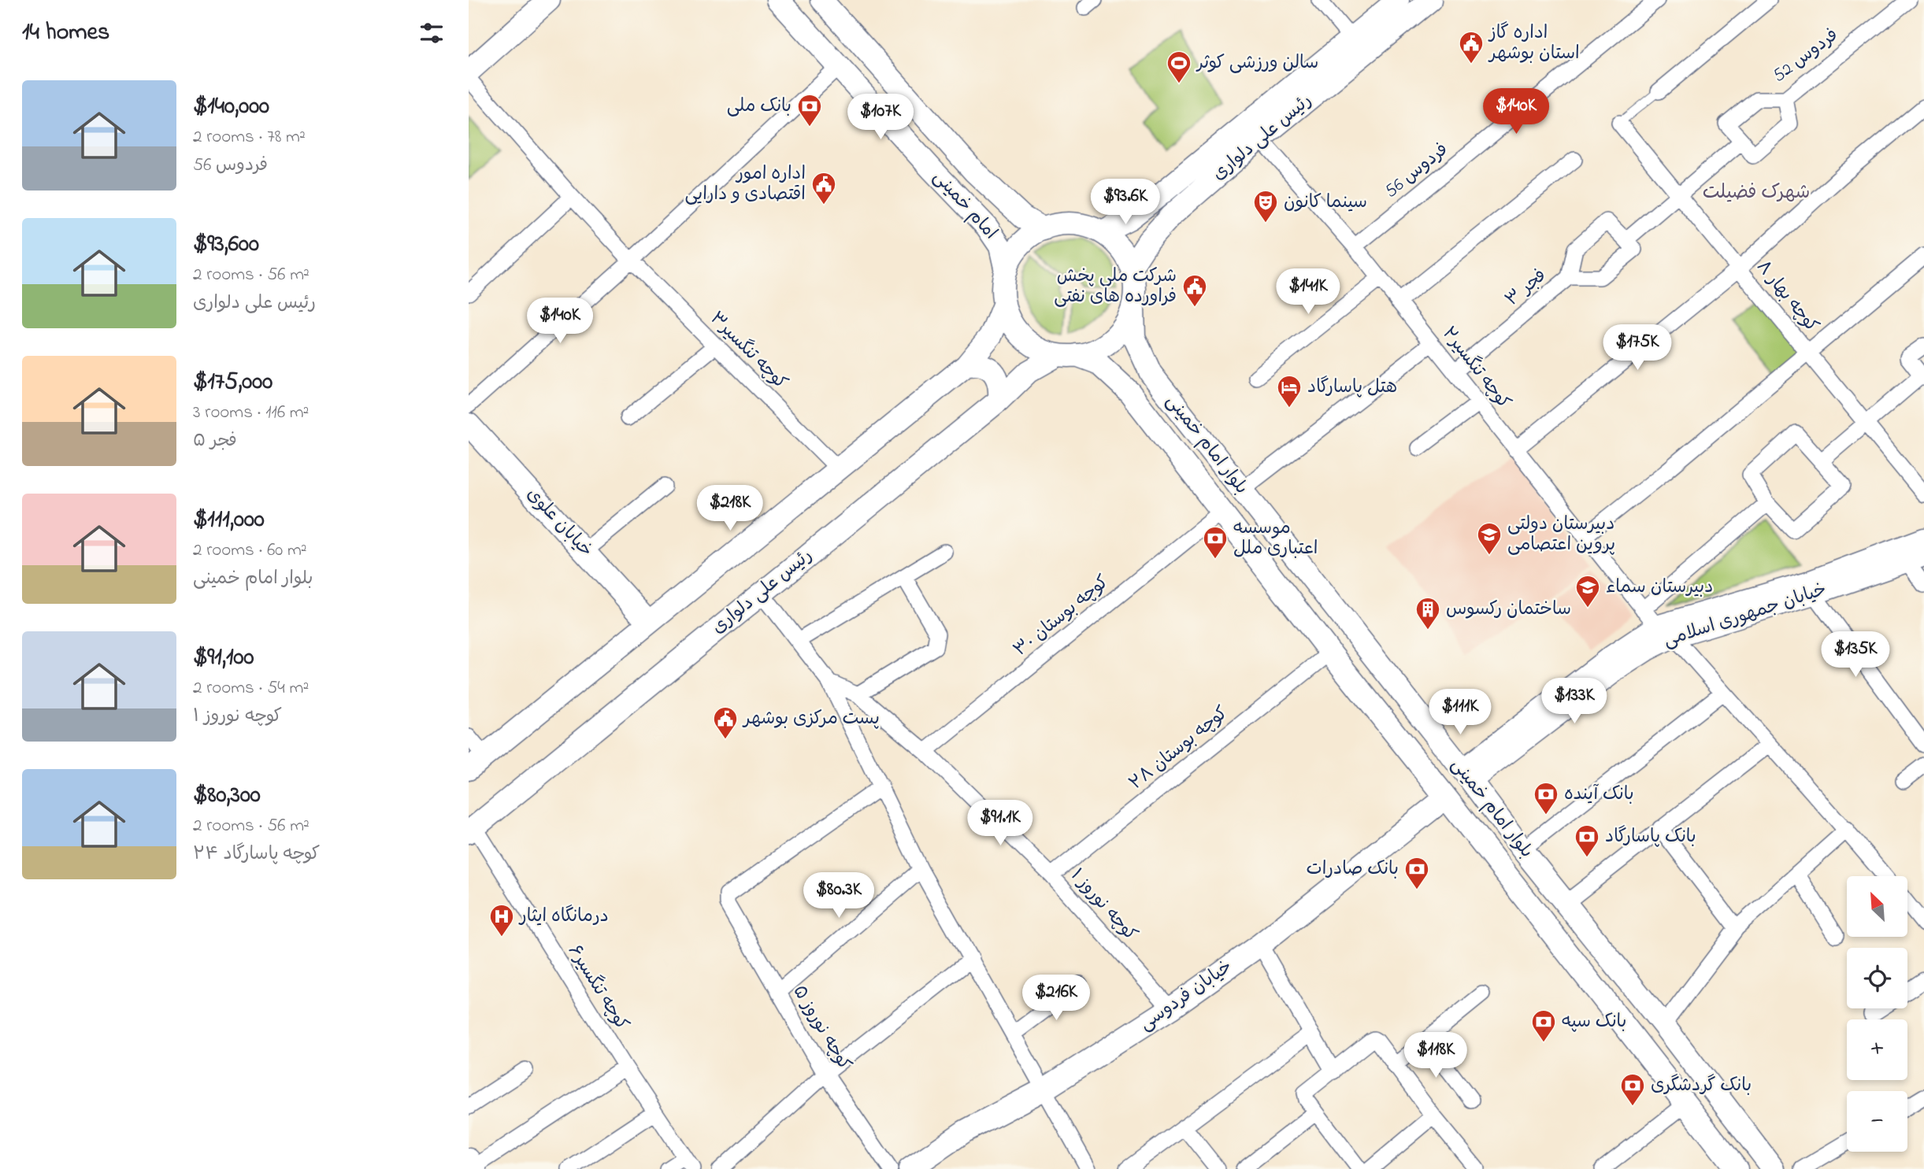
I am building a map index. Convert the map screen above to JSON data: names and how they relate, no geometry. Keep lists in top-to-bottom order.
{
  "streets": {
    "street": [
      "فردوس 52",
      "رئیس علی دلواری",
      "فردوس 56",
      "امام خمینی",
      "فجر ۳",
      "کوچه بهار ۸",
      "کوچه تنگسیر۳",
      "کوچه تنگسیر۲",
      "بلوار امام خمینی",
      "خیابان علوی",
      "خیابان جمهوری اسلامی",
      "کوچه بوستان ۳۰",
      "کوچه بوستان ۲۸",
      "کوچه نوروز ۱",
      "کوچه تنگسیر۶",
      "خیابان فردوسی",
      "کوچه نوروز ۵"
    ]
  },
  "crossings": [
    ["رئیس علی دلواری", "امام خمینی"],
    ["رئیس علی دلواری", "کوچه تنگسیر۲"],
    ["رئیس علی دلواری", "بلوار امام خمینی"],
    ["رئیس علی دلواری", "کوچه تنگسیر۶"],
    ["فردوس 56", "کوچه تنگسیر۲"],
    ["امام خمینی", "بلوار امام خمینی"],
    ["فجر ۳", "کوچه تنگسیر۲"],
    ["کوچه تنگسیر۲", "خیابان جمهوری اسلامی"],
    ["بلوار امام خمینی", "خیابان جمهوری اسلامی"],
    ["بلوار امام خمینی", "کوچه بوستان ۳۰"],
    ["بلوار امام خمینی", "کوچه بوستان ۲۸"],
    ["بلوار امام خمینی", "خیابان فردوسی"],
    ["کوچه بوستان ۳۰", "کوچه نوروز ۱"],
    ["کوچه بوستان ۲۸", "کوچه نوروز ۱"],
    ["کوچه نوروز ۱", "خیابان فردوسی"]
  ],
  "districts": ["شهرک فضیلت"],
  "places": {
    "public building": [
      "اداره گاز استان بوشهر",
      "اداره امور اقتصادی و دارایی",
      "شرکت ملی پخش فراورده های نفتی",
      "پست مرکزی بوشهر"
    ],
    "sports": ["سالن ورزشی کوثر"],
    "bank": [
      "بانک ملی",
      "موسسه اعتباری ملل",
      "بانک آینده",
      "بانک پاسارگاد",
      "بانک صادرات",
      "بانک سپه",
      "بانک گردشگری"
    ],
    "theatre": ["سینما کانون"],
    "hotel": ["هتل پاسارگاد"],
    "school or university": ["دبیرستان دولتی پروین اعتصامی", "دبیرستان سماء"],
    "building": ["ساختمان رکسوس"],
    "hospital": ["درمانگاه ایثار"]
  },
  "north": "top left",
  "page": {
    "heading": "14 homes",
    "list": [
      {
        "name": "$140,000",
        "note": "2 rooms · 78 m² · فردوس 56"
      },
      {
        "name": "$93,600",
        "note": "2 rooms · 56 m² · رئیس علی دلواری"
      },
      {
        "name": "$175,000",
        "note": "3 rooms · 116 m² · فجر ۵"
      },
      {
        "name": "$111,000",
        "note": "2 rooms · 60 m² · بلوار امام خمینی"
      },
      {
        "name": "$91,100",
        "note": "2 rooms · 54 m² · کوچه نوروز ۱"
      },
      {
        "name": "$80,300",
        "note": "2 rooms · 56 m² · کوچه پاسارگاد ۲۴"
      }
    ],
    "price": [
      "$140K",
      "$107K",
      "$93.6K",
      "$141K",
      "$140K",
      "$175K",
      "$218K",
      "$135K",
      "$133K",
      "$111K",
      "$91.1K",
      "$80.3K",
      "$216K",
      "$118K"
    ],
    "map_buttons": ["+", "−"]
  }
}
